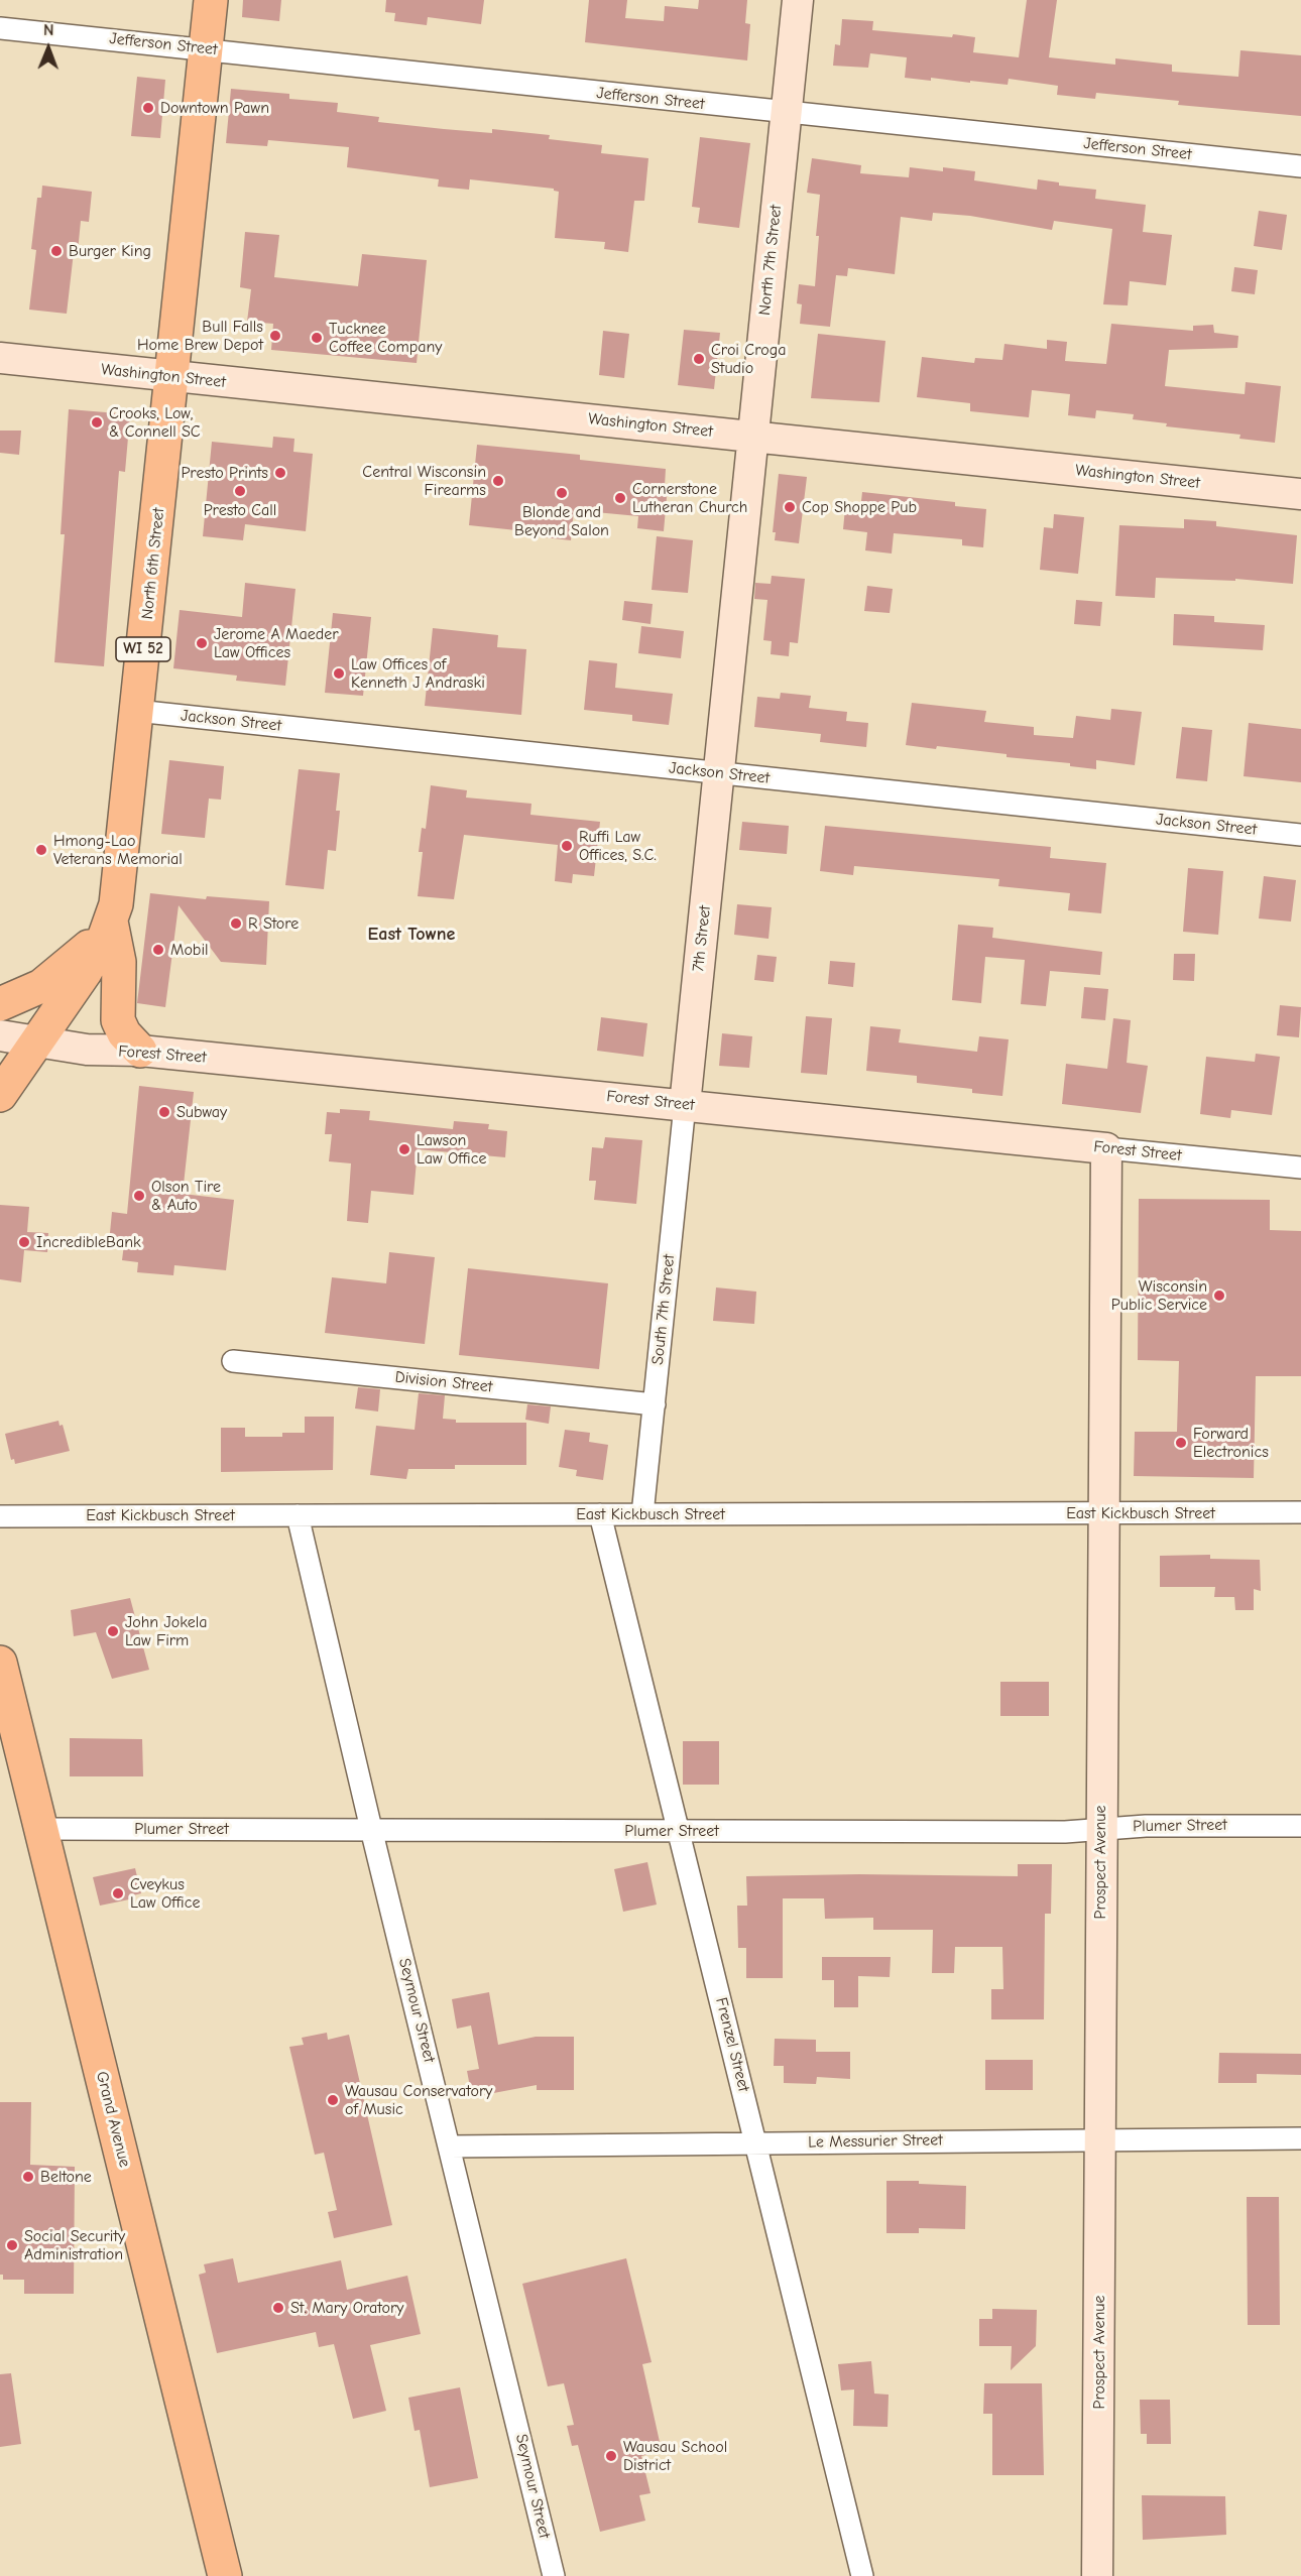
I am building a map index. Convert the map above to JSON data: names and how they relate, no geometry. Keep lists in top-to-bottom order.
{
  "streets": {
    "main road": ["North 6th Street", "WI 52", "Grand Avenue"],
    "street": [
      "Jefferson Street",
      "North 7th Street",
      "Washington Street",
      "Jackson Street",
      "7th Street",
      "Forest Street",
      "South 7th Street",
      "Division Street",
      "East Kickbusch Street",
      "Plumer Street",
      "Prospect Avenue",
      "Seymour Street",
      "Frenzel Street",
      "Le Messurier Street"
    ]
  },
  "crossings": [
    ["Jefferson Street", "North 7th Street"],
    ["Jefferson Street", "North 6th Street"],
    ["North 7th Street", "Washington Street"],
    ["North 7th Street", "Jackson Street"],
    ["North 7th Street", "7th Street"],
    ["Washington Street", "North 6th Street"],
    ["North 6th Street", "Jackson Street"],
    ["North 6th Street", "Forest Street"],
    ["Jackson Street", "7th Street"],
    ["7th Street", "Forest Street"],
    ["7th Street", "South 7th Street"],
    ["Forest Street", "South 7th Street"],
    ["Forest Street", "Prospect Avenue"],
    ["South 7th Street", "Division Street"],
    ["South 7th Street", "East Kickbusch Street"],
    ["East Kickbusch Street", "Prospect Avenue"],
    ["East Kickbusch Street", "Seymour Street"],
    ["East Kickbusch Street", "Frenzel Street"],
    ["Plumer Street", "Prospect Avenue"],
    ["Plumer Street", "Seymour Street"],
    ["Plumer Street", "Frenzel Street"],
    ["Plumer Street", "Grand Avenue"],
    ["Prospect Avenue", "Le Messurier Street"],
    ["Seymour Street", "Le Messurier Street"],
    ["Frenzel Street", "Le Messurier Street"]
  ],
  "districts": ["East Towne"],
  "places": [
    "Downtown Pawn",
    "Burger King",
    "Bull Falls Home Brew Depot",
    "Tucknee Coffee Company",
    "Croi Croga Studio",
    "Crooks, Low, & Connell SC",
    "Presto Prints",
    "Central Wisconsin Firearms",
    "Presto Call",
    "Blonde and Beyond Salon",
    "Cornerstone Lutheran Church",
    "Cop Shoppe Pub",
    "Jerome A Maeder Law Offices",
    "Law Offices of Kenneth J Andraski",
    "Ruffi Law Offices, S.C.",
    "Hmong-Lao Veterans Memorial",
    "R Store",
    "Mobil",
    "Subway",
    "Lawson Law Office",
    "Olson Tire & Auto",
    "IncredibleBank",
    "Wisconsin Public Service",
    "Forward Electronics",
    "John Jokela Law Firm",
    "Cveykus Law Office",
    "Wausau Conservatory of Music",
    "Beltone",
    "Social Security Administration",
    "St. Mary Oratory",
    "Wausau School District"
  ],
  "north": "top"
}
